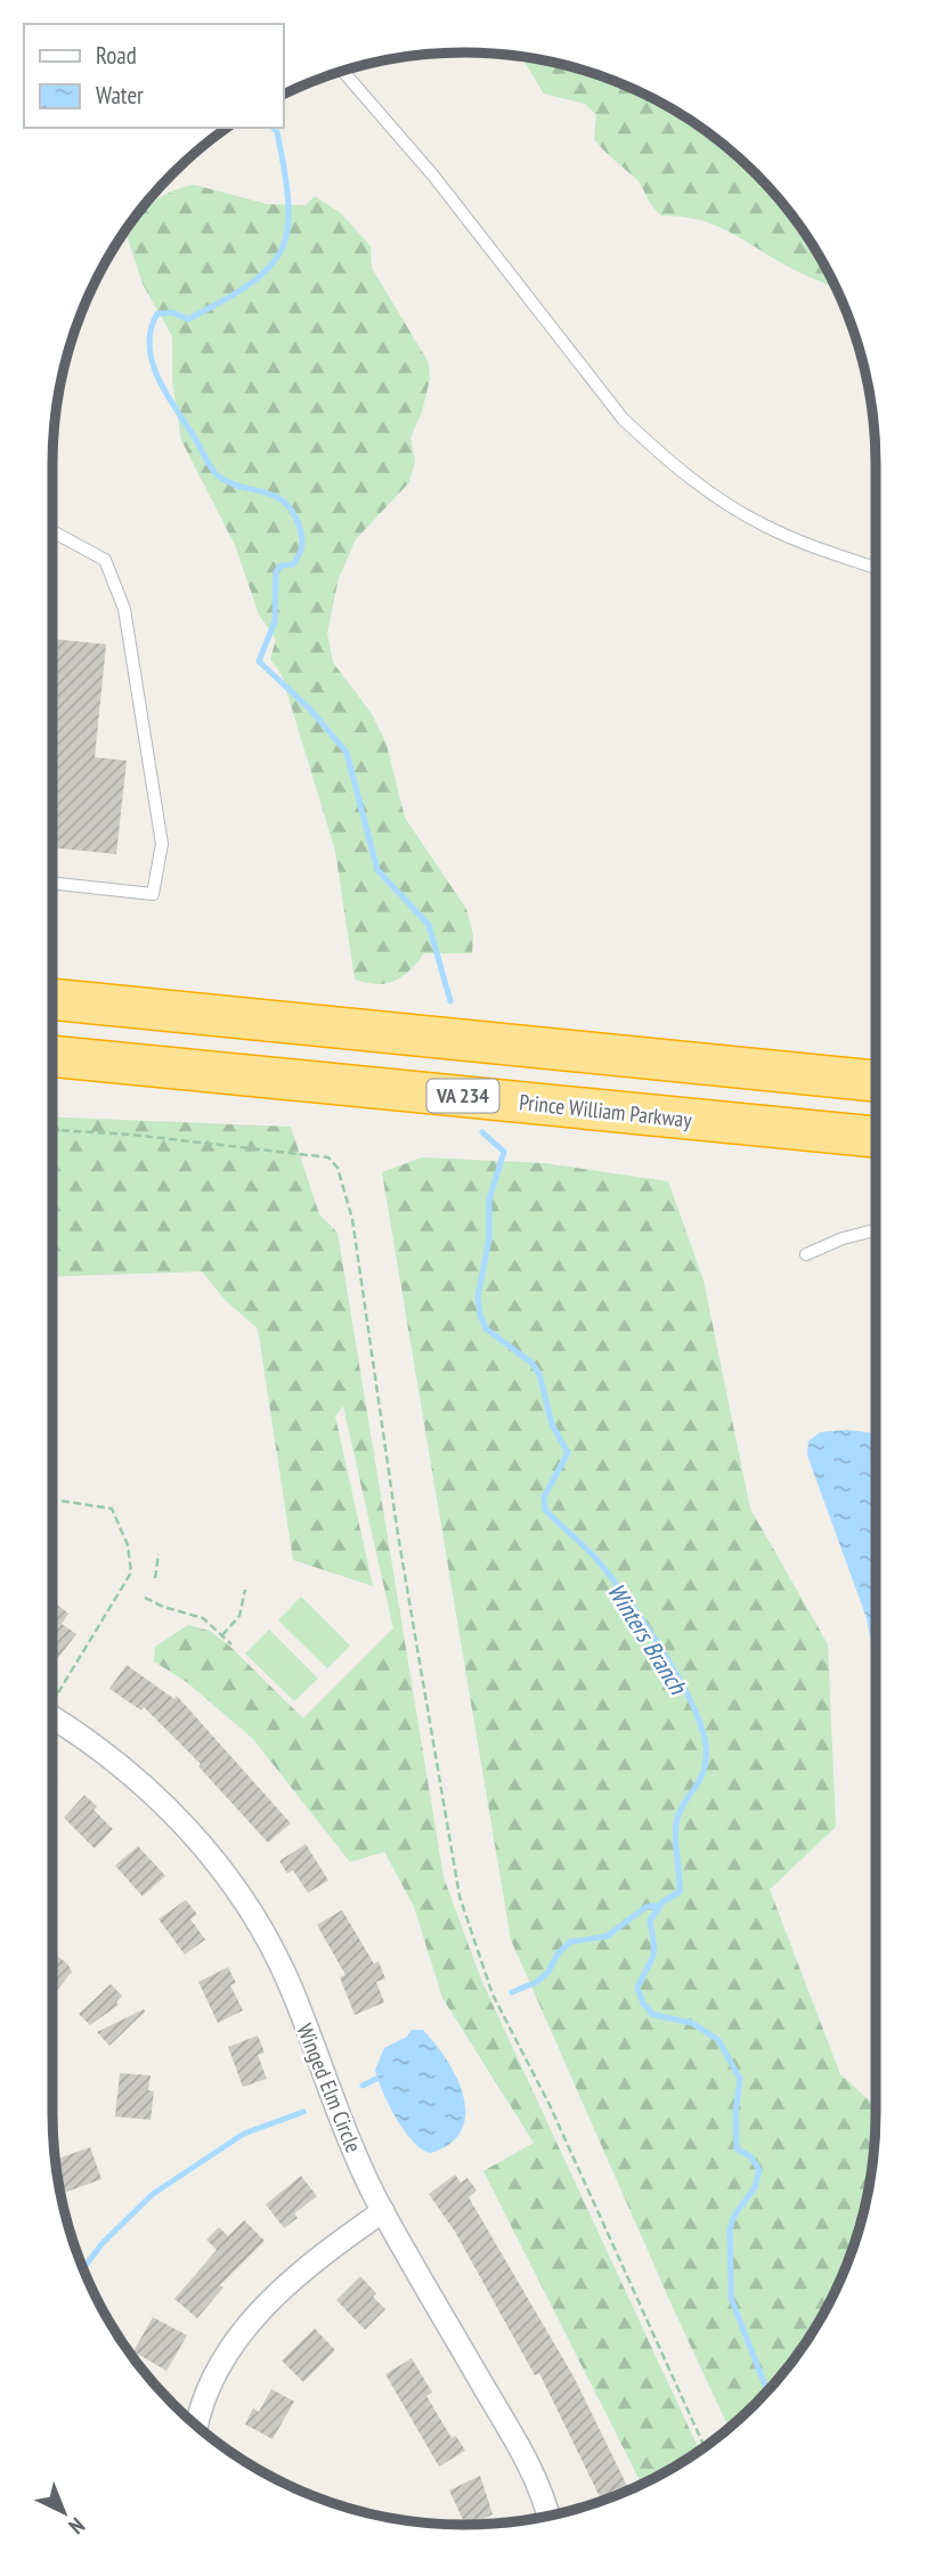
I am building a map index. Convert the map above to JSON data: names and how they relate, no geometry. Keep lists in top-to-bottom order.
{
  "streets": {
    "highway": ["VA 234", "Prince William Parkway"],
    "street": ["Winged Elm Circle"]
  },
  "water": ["Winters Branch"],
  "legend": ["Road", "Water"],
  "north": "bottom right"
}
